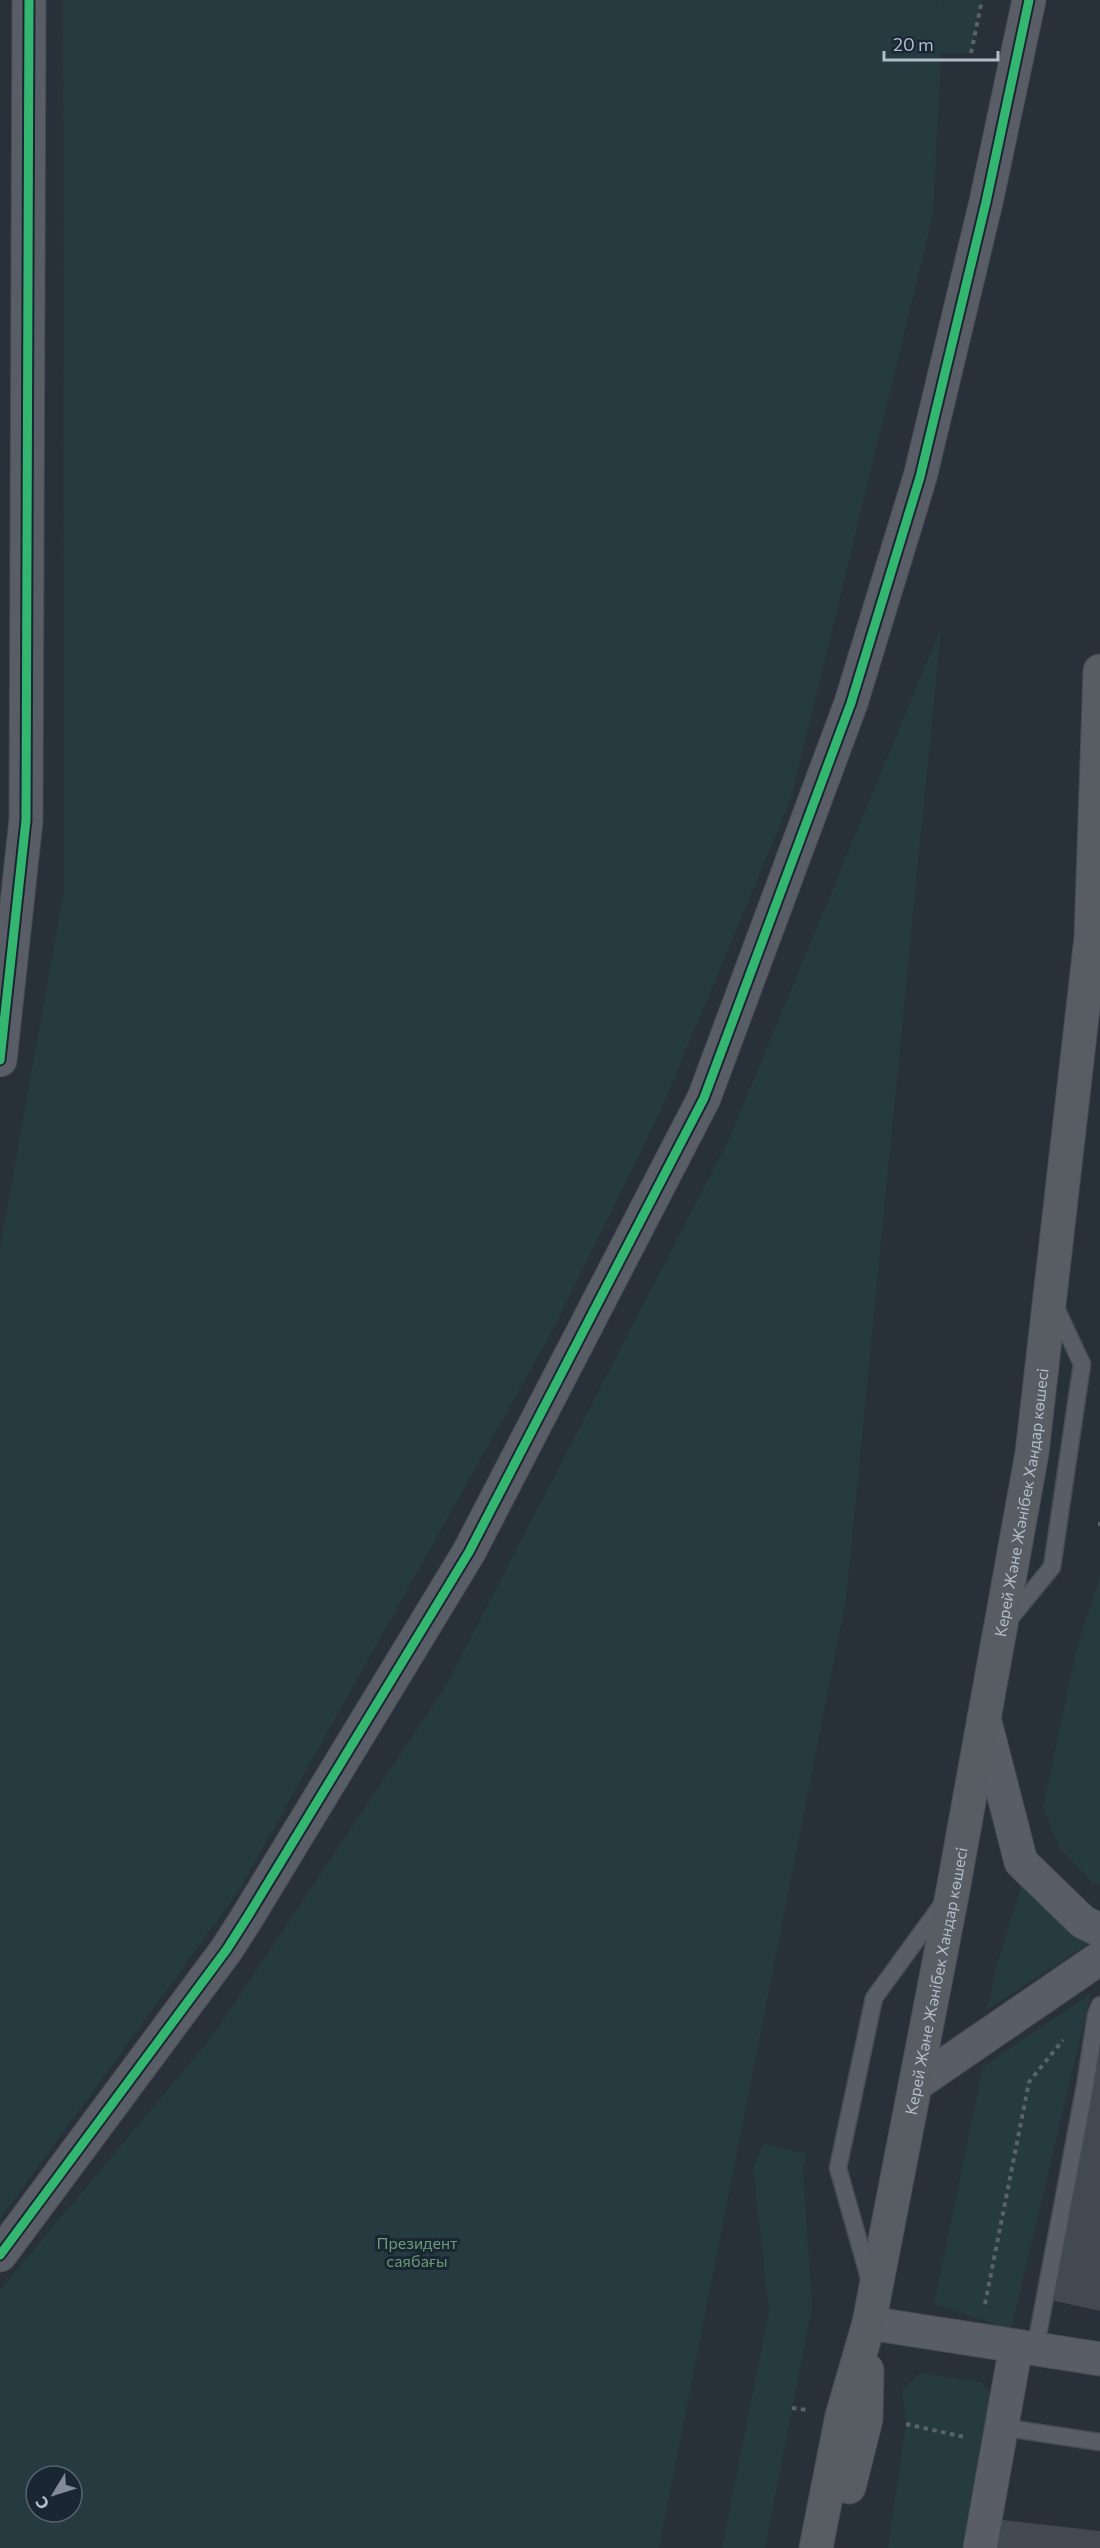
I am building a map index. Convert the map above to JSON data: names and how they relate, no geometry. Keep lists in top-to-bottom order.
{
  "streets": {
    "main road": ["Керей Және Жәнібек Хандар көшесі"]
  },
  "parks": ["Президент саябағы"],
  "scale_bar": "20 m",
  "north": "bottom left"
}
